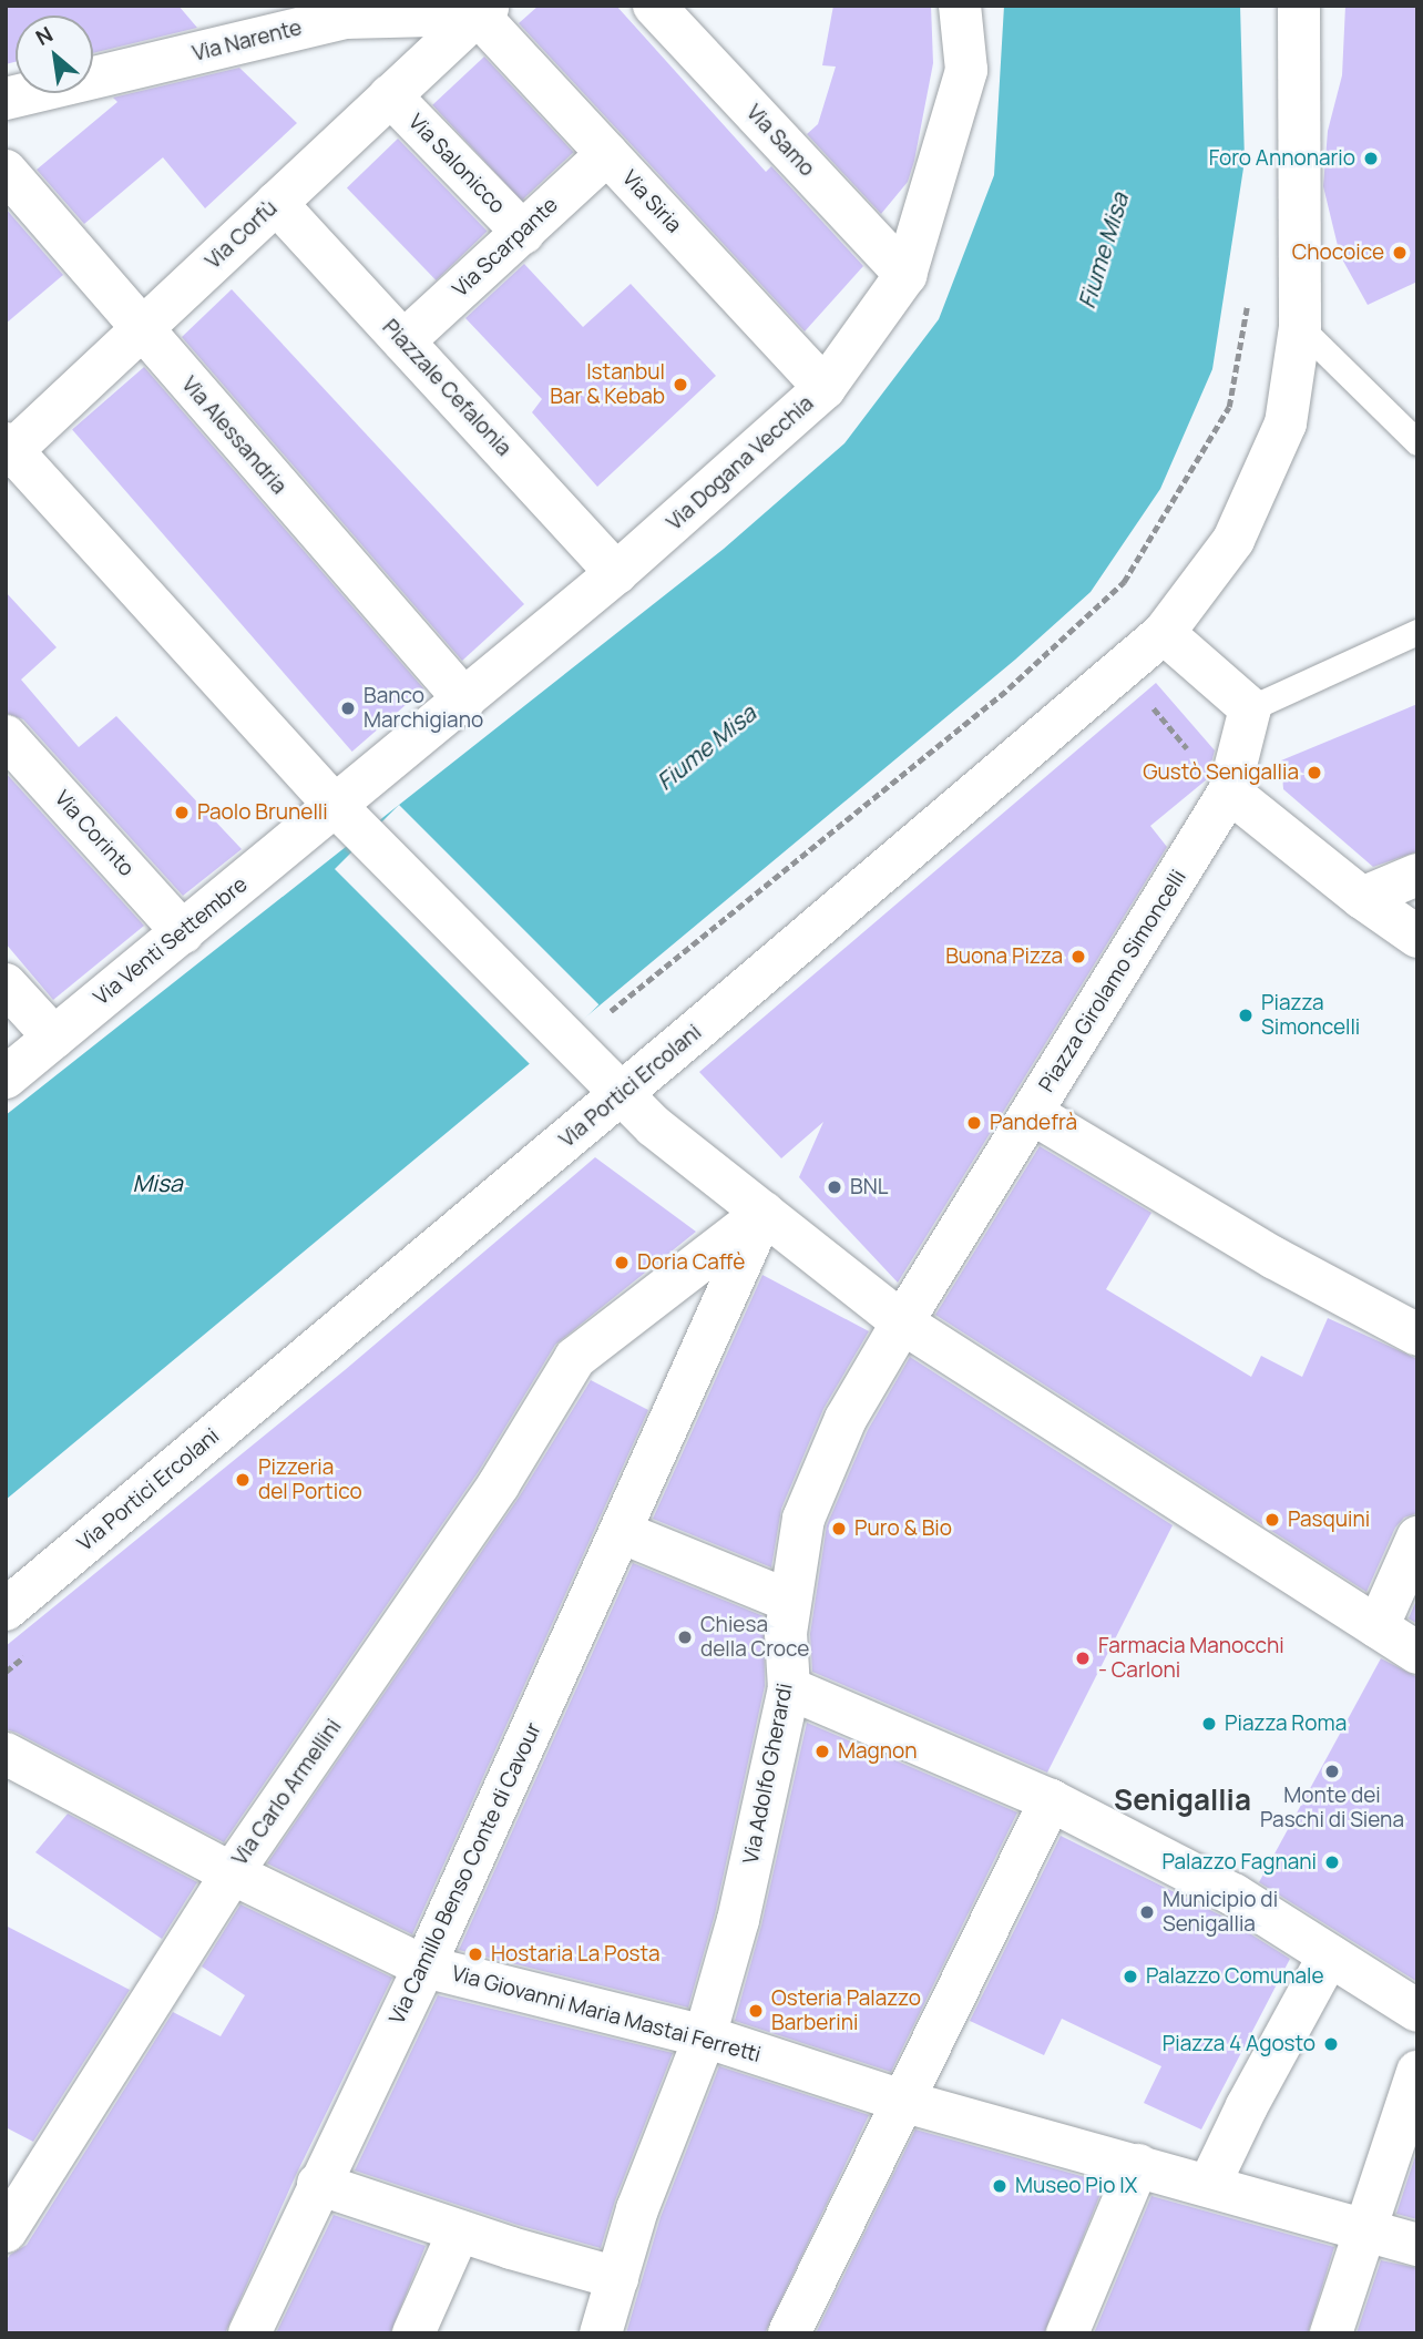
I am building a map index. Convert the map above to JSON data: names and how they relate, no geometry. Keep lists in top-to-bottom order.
{
  "streets": {
    "street": [
      "Via Narente",
      "Via Samo",
      "Via Salonicco",
      "Via Siria",
      "Via Corfù",
      "Via Scarpante",
      "Piazzale Cefalonia",
      "Via Alessandria",
      "Via Dogana Vecchia",
      "Via Corinto",
      "Via Venti Settembre",
      "Piazza Girolamo Simoncelli",
      "Via Portici Ercolani",
      "Via Adolfo Gherardi",
      "Via Carlo Armellini",
      "Via Camillo Benso Conte di Cavour",
      "Via Giovanni Maria Mastai Ferretti"
    ]
  },
  "crossings": [
    ["Via Narente", "Via Siria"],
    ["Via Narente", "Via Corfù"],
    ["Via Samo", "Via Dogana Vecchia"],
    ["Via Salonicco", "Via Corfù"],
    ["Via Salonicco", "Via Scarpante"],
    ["Via Siria", "Via Corfù"],
    ["Via Siria", "Via Scarpante"],
    ["Via Siria", "Via Dogana Vecchia"],
    ["Via Corfù", "Piazzale Cefalonia"],
    ["Via Corfù", "Via Alessandria"],
    ["Via Scarpante", "Piazzale Cefalonia"],
    ["Piazzale Cefalonia", "Via Dogana Vecchia"],
    ["Via Alessandria", "Via Dogana Vecchia"],
    ["Via Dogana Vecchia", "Via Venti Settembre"],
    ["Via Corinto", "Via Venti Settembre"],
    ["Piazza Girolamo Simoncelli", "Via Adolfo Gherardi"],
    ["Via Adolfo Gherardi", "Via Giovanni Maria Mastai Ferretti"],
    ["Via Carlo Armellini", "Via Camillo Benso Conte di Cavour"],
    ["Via Carlo Armellini", "Via Giovanni Maria Mastai Ferretti"],
    ["Via Camillo Benso Conte di Cavour", "Via Giovanni Maria Mastai Ferretti"]
  ],
  "districts": ["Senigallia"],
  "water": ["Fiume Misa", "Misa"],
  "places": [
    "Foro Annonario",
    "Chocoice",
    "Istanbul Bar & Kebab",
    "Banco Marchigiano",
    "Gustò Senigallia",
    "Paolo Brunelli",
    "Buona Pizza",
    "Piazza Simoncelli",
    "Pandefrà",
    "BNL",
    "Doria Caffè",
    "Pizzeria del Portico",
    "Pasquini",
    "Puro & Bio",
    "Chiesa della Croce",
    "Farmacia Manocchi - Carloni",
    "Piazza Roma",
    "Magnon",
    "Monte dei Paschi di Siena",
    "Palazzo Fagnani",
    "Municipio di Senigallia",
    "Hostaria La Posta",
    "Palazzo Comunale",
    "Osteria Palazzo Barberini",
    "Piazza 4 Agosto",
    "Museo Pio IX"
  ],
  "north": "top left"
}
